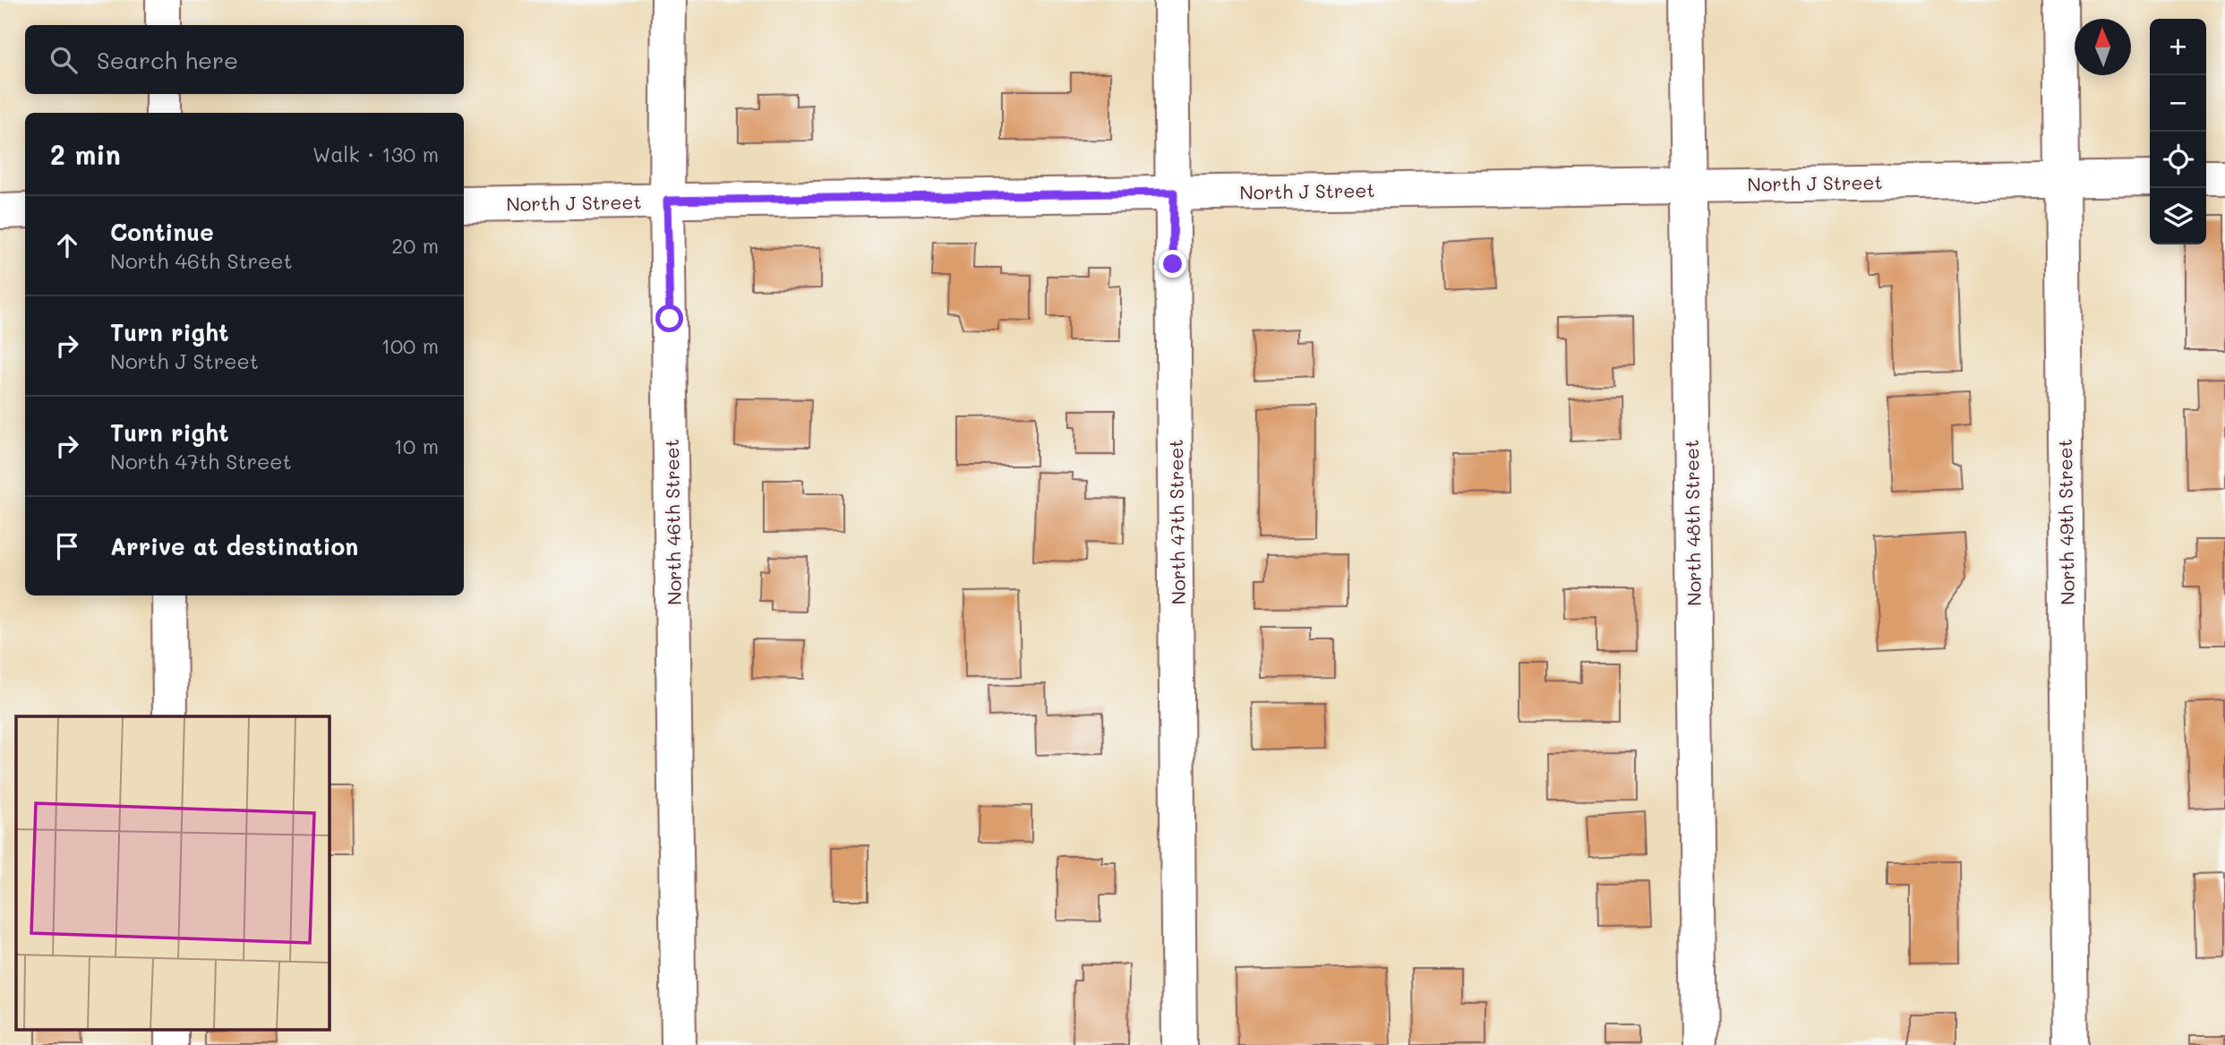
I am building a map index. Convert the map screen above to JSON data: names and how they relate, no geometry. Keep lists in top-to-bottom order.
{
  "streets": {
    "street": [
      "North J Street",
      "North 46th Street",
      "North 47th Street",
      "North 49th Street",
      "North 48th Street"
    ]
  },
  "crossings": [
    ["North J Street", "North 46th Street"],
    ["North J Street", "North 47th Street"],
    ["North J Street", "North 49th Street"],
    ["North J Street", "North 48th Street"]
  ],
  "north": "top",
  "page": {
    "map_buttons": ["+", "−"],
    "search": "Search here",
    "heading": ["2 min", "Walk · 130 m"],
    "list": [
      ["Continue", "North 46th Street", "20 m"],
      ["Turn right", "North J Street", "100 m"],
      ["Turn right", "North 47th Street", "10 m"],
      "Arrive at destination"
    ]
  }
}
